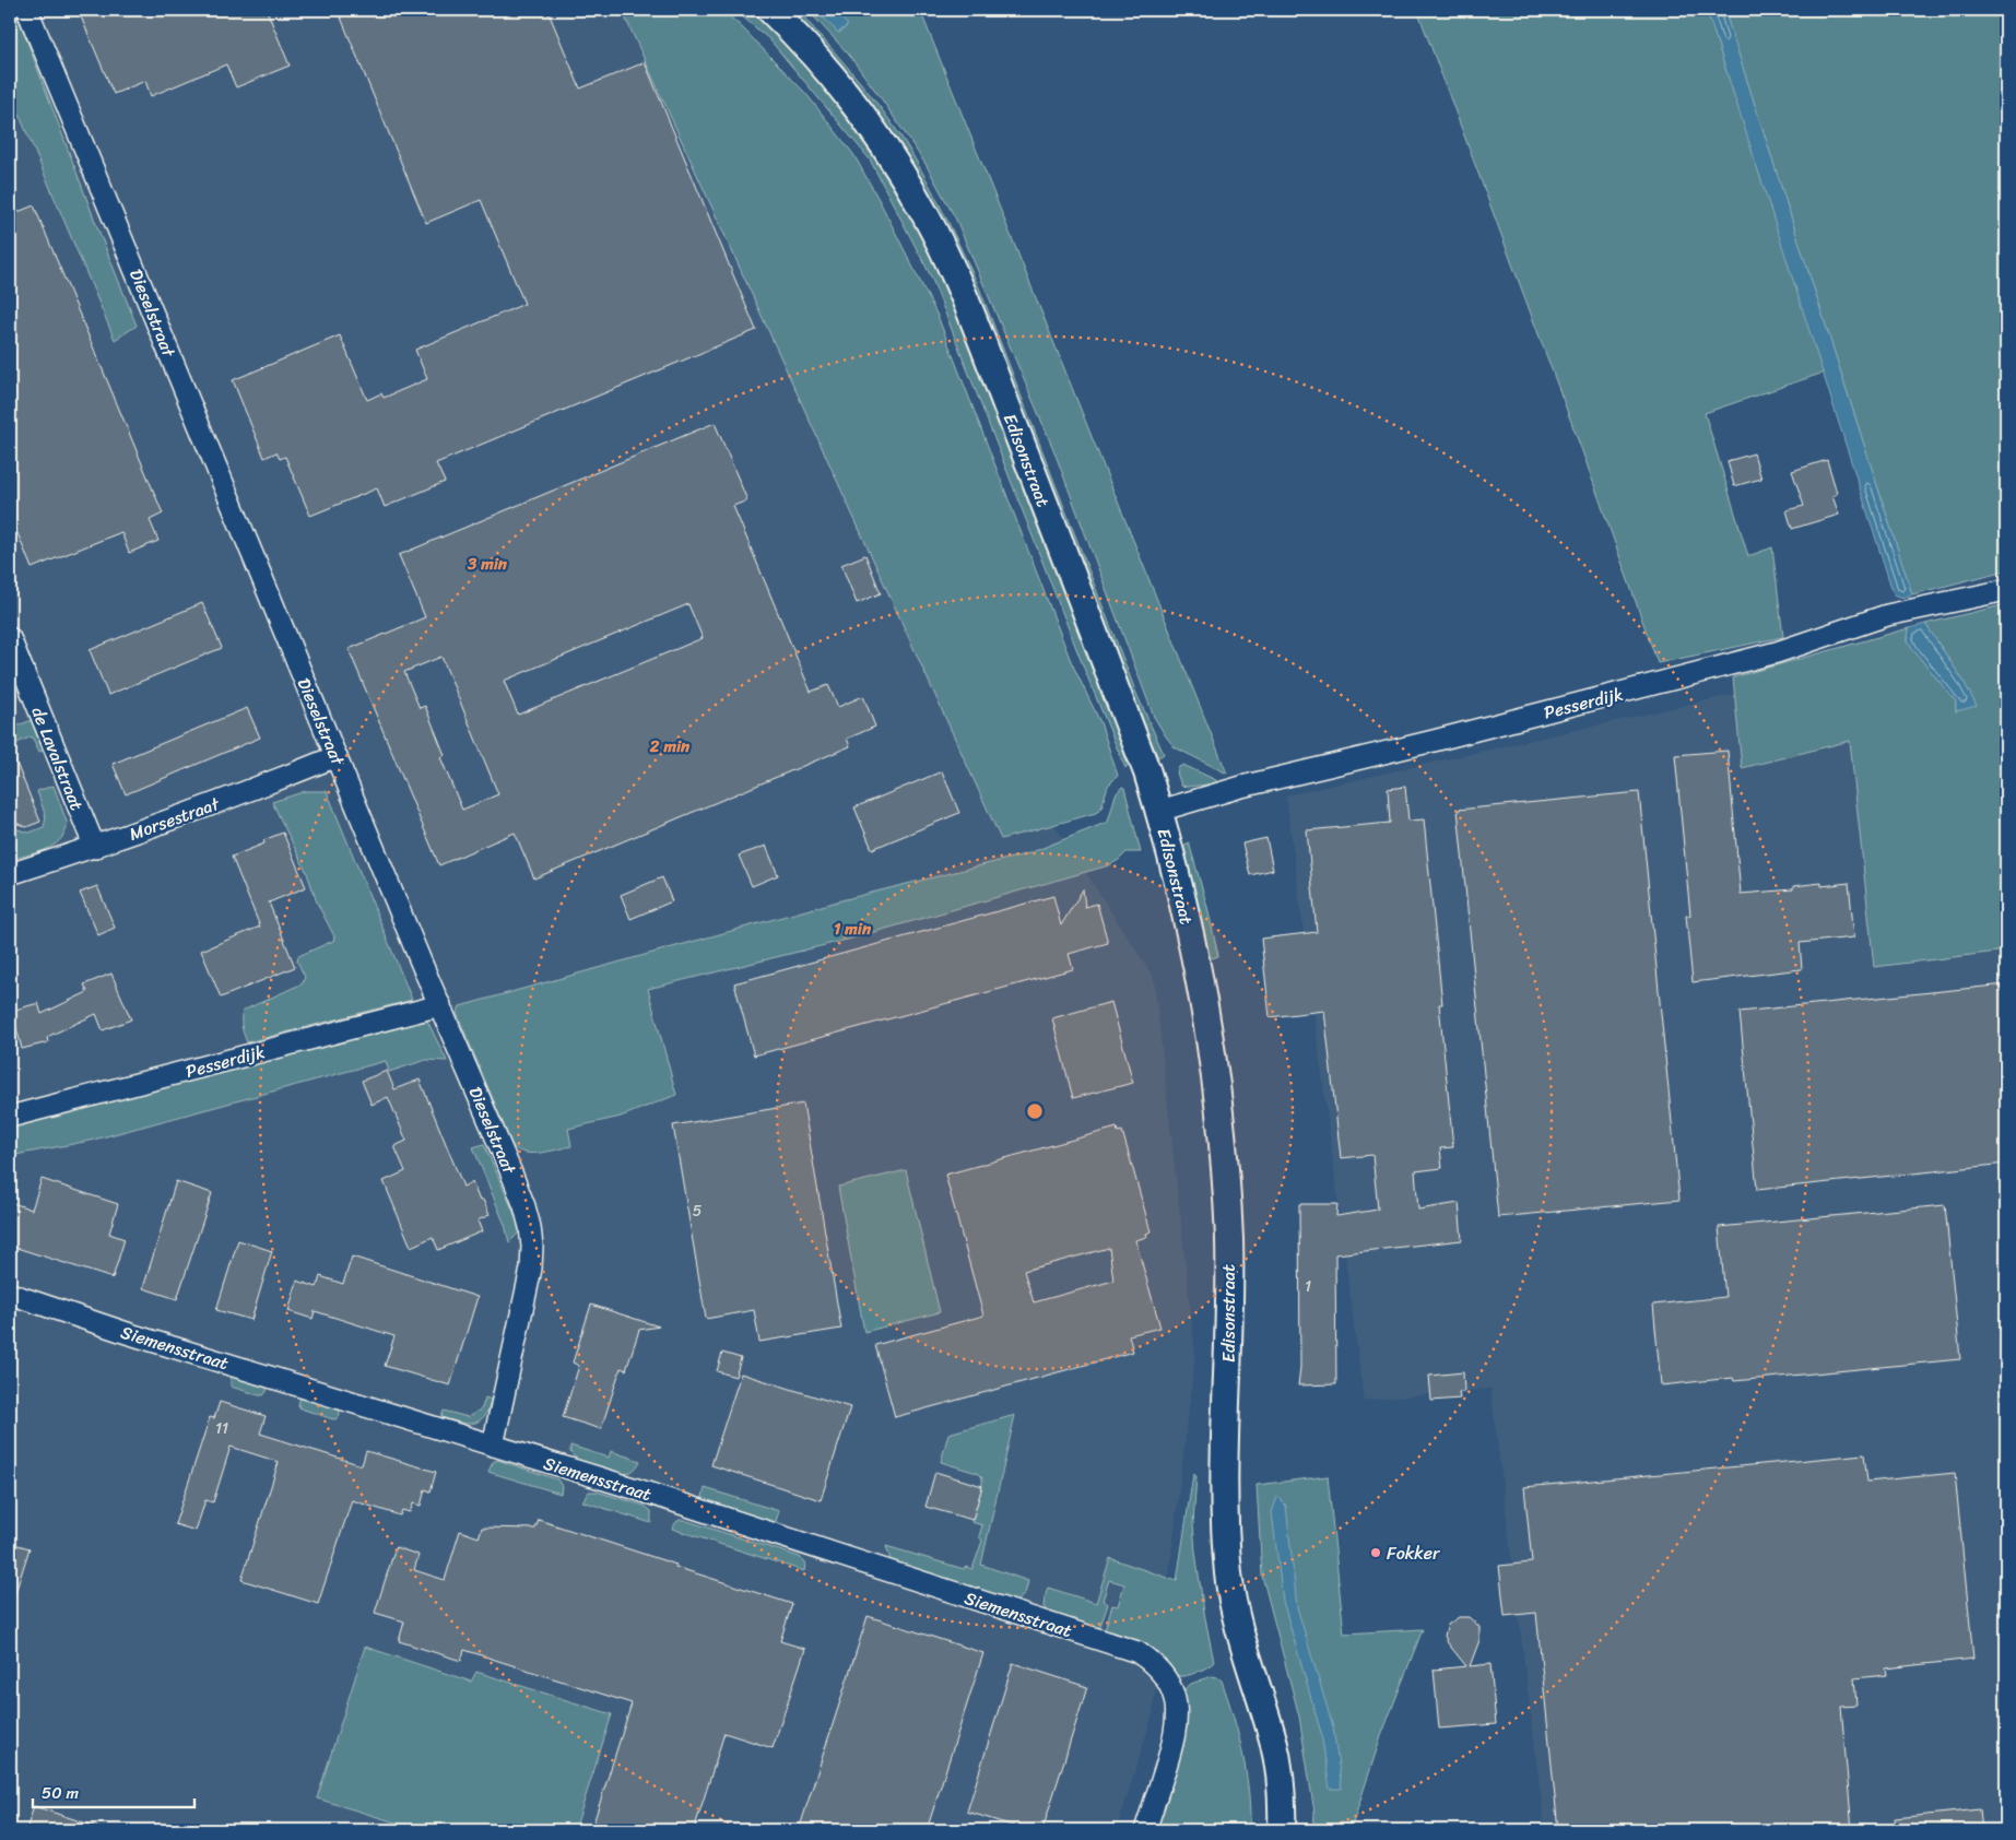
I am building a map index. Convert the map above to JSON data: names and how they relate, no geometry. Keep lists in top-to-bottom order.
{
  "streets": {
    "main road": ["Edisonstraat"],
    "street": [
      "Dieselstraat",
      "Pesserdijk",
      "de Lavalstraat",
      "Morsestraat",
      "Siemensstraat"
    ]
  },
  "crossings": [
    ["Dieselstraat", "Pesserdijk"],
    ["Dieselstraat", "Morsestraat"],
    ["Dieselstraat", "Siemensstraat"],
    ["Edisonstraat", "Pesserdijk"],
    ["de Lavalstraat", "Morsestraat"]
  ],
  "places": ["Fokker"],
  "house_numbers": ["5", "1", "11"],
  "scale_bar": "50 m",
  "rings": ["3 min", "2 min", "1 min"]
}
